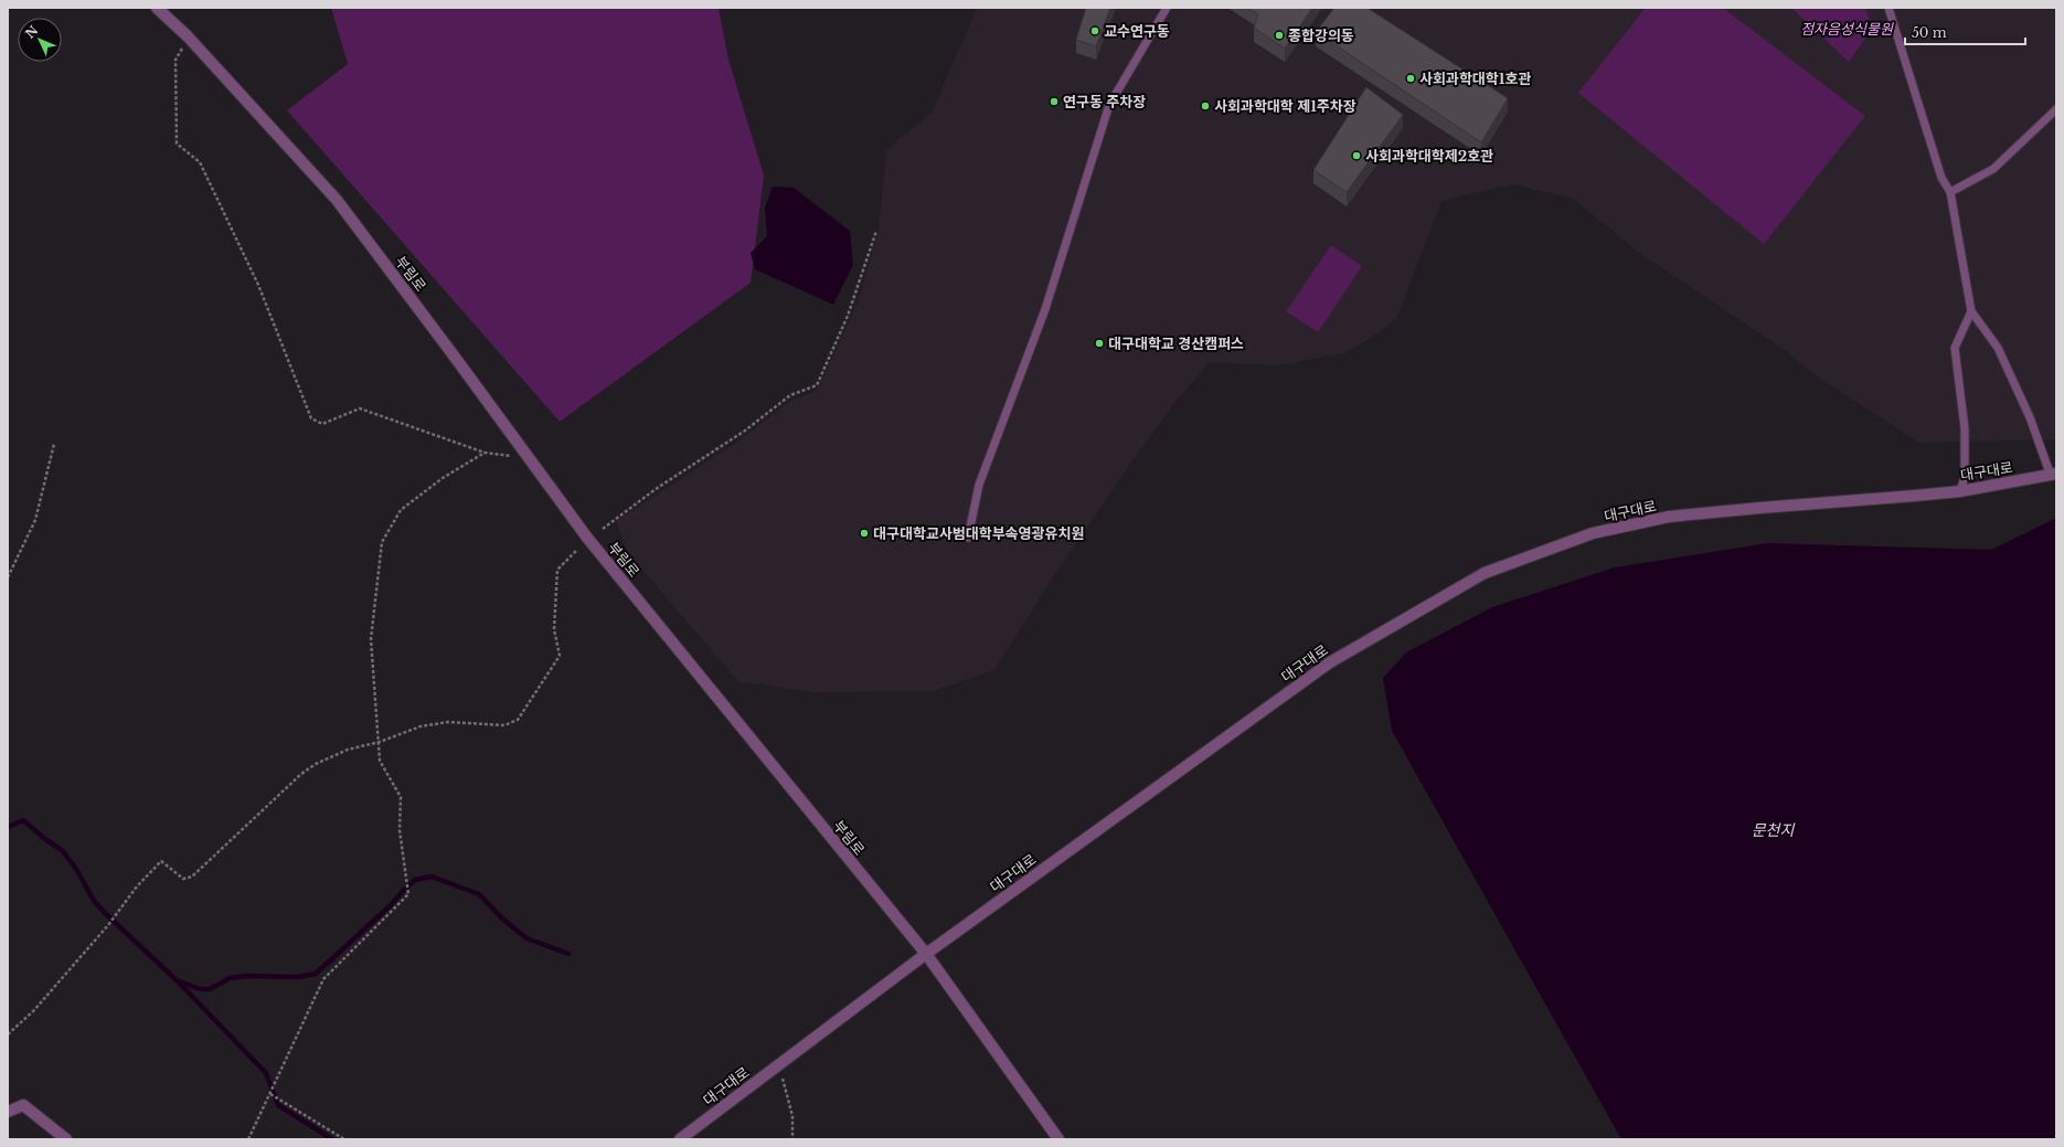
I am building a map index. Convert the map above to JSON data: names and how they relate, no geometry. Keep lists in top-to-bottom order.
{
  "streets": {
    "street": ["부림로", "대구대로"]
  },
  "crossings": [
    ["부림로", "대구대로"]
  ],
  "water": ["문천지"],
  "parks": ["점자음성식물원"],
  "places": [
    "교수연구동",
    "종합강의동",
    "사회과학대학1호관",
    "연구동 주차장",
    "사회과학대학 제1주차장",
    "사회과학대학제2호관",
    "대구대학교 경산캠퍼스",
    "대구대학교사범대학부속영광유치원"
  ],
  "scale_bar": "50 m",
  "north": "top left"
}
